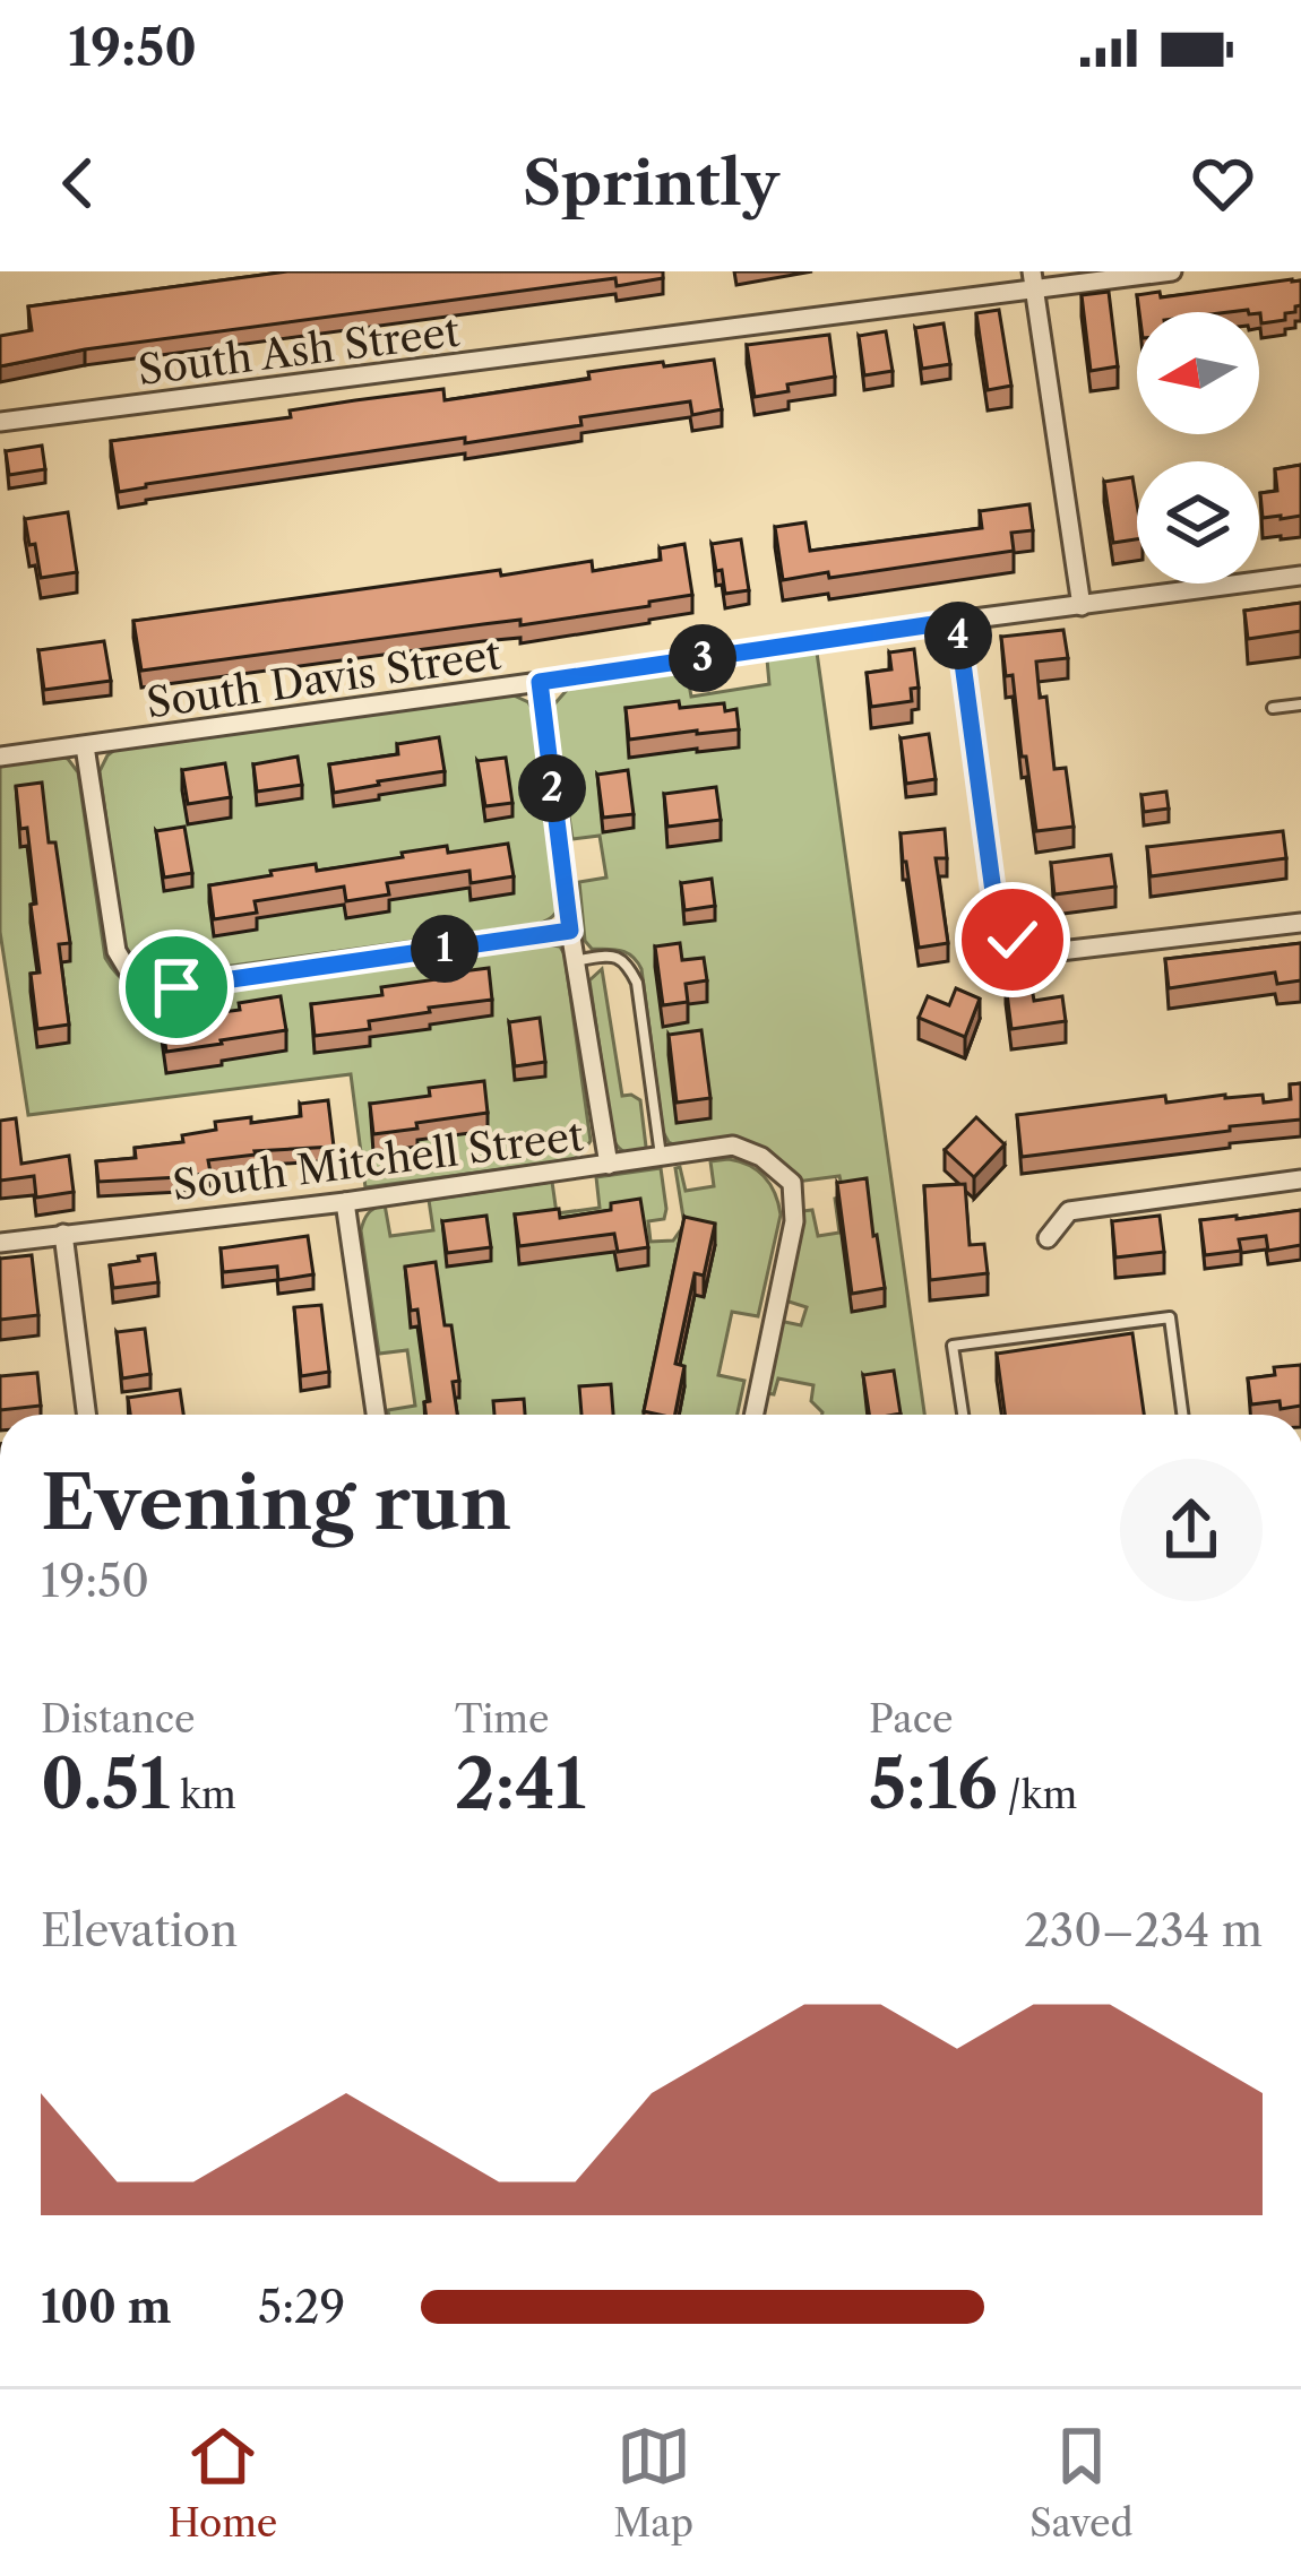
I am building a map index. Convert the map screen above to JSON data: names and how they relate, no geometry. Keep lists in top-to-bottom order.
{
  "streets": {
    "street": ["South Ash Street", "South Davis Street", "South Mitchell Street"]
  },
  "north": "left",
  "page": {
    "status": "19:50",
    "header": "Sprintly",
    "pins": [
      "4",
      "3",
      "2",
      "1"
    ],
    "heading": ["Evening run", "19:50"],
    "stats": [
      ["Distance", "0.51 km"],
      ["Time", "2:41"],
      ["Pace", "5:16 /km"]
    ],
    "chart": ["Elevation", "230–234 m"],
    "list": [
      {
        "name": "100 m",
        "note": "5:29"
      }
    ],
    "tabs": ["Home", "Map", "Saved"]
  }
}
